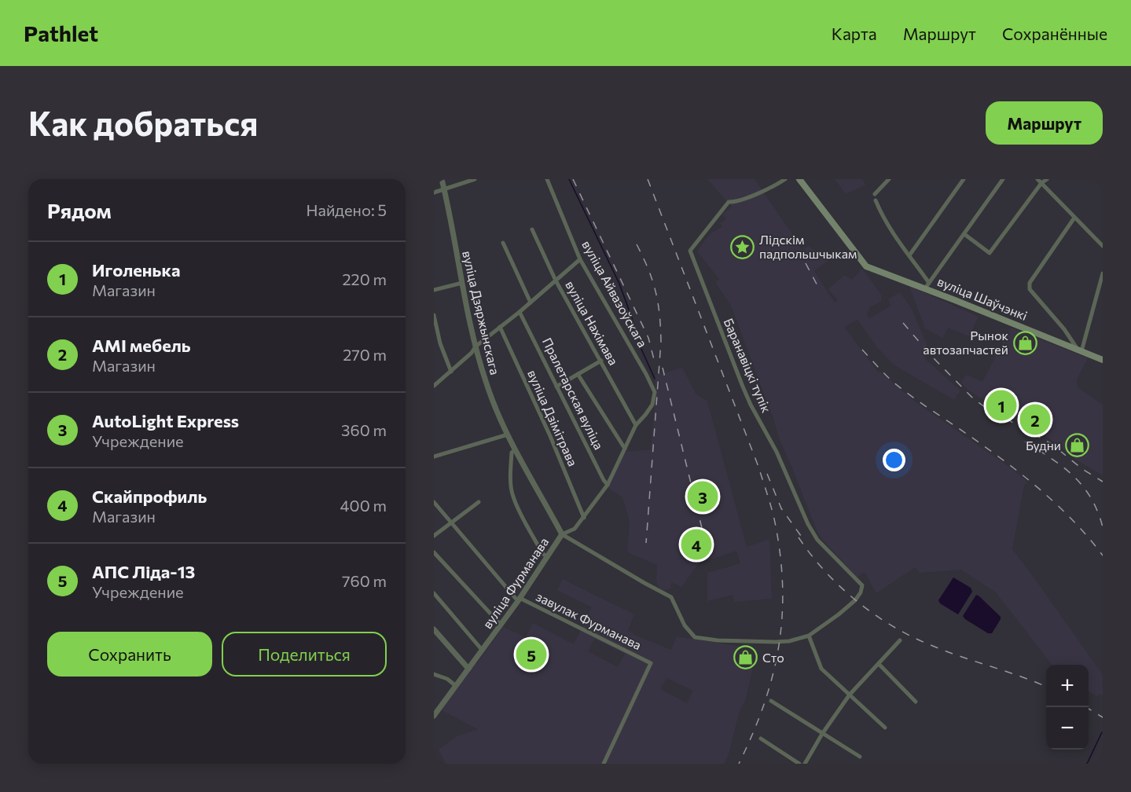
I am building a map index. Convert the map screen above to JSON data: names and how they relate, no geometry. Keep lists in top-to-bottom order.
{
  "streets": {
    "main road": ["вуліца Шаўчэнкі"],
    "street": [
      "вуліца Айвазоўскага",
      "вуліца Дзяржынскага",
      "вуліца Нахімава",
      "Баранавіцкі тупік",
      "Пралетарская вуліца",
      "вуліца Дзімітрава",
      "вуліца Фурманава",
      "завулак Фурманава"
    ]
  },
  "crossings": [
    ["вуліца Айвазоўскага", "вуліца Фурманава"],
    ["вуліца Дзяржынскага", "Баранавіцкі тупік"],
    ["вуліца Дзяржынскага", "вуліца Фурманава"],
    ["вуліца Нахімава", "вуліца Фурманава"],
    ["Пралетарская вуліца", "вуліца Фурманава"],
    ["вуліца Дзімітрава", "вуліца Фурманава"],
    ["вуліца Фурманава", "завулак Фурманава"]
  ],
  "places": {
    "place": ["Лідскім падпольшчыкам"],
    "shop": ["Рынок автозапчастей", "Будни", "Сто"]
  },
  "page": {
    "header": "Pathlet",
    "nav": ["Карта", "Маршрут", "Сохранённые"],
    "buttons": [
      "Маршрут",
      ["Сохранить", "Поделиться"]
    ],
    "title": "Как добраться",
    "heading": ["Рядом", "Найдено: 5"],
    "list": [
      {
        "mark": "1",
        "name": "Иголенька",
        "note": "Магазин",
        "value": "220 m"
      },
      {
        "mark": "2",
        "name": "AMI мебель",
        "note": "Магазин",
        "value": "270 m"
      },
      {
        "mark": "3",
        "name": "AutoLight Express",
        "note": "Учреждение",
        "value": "360 m"
      },
      {
        "mark": "4",
        "name": "Скайпрофиль",
        "note": "Магазин",
        "value": "400 m"
      },
      {
        "mark": "5",
        "name": "АПС Ліда-13",
        "note": "Учреждение",
        "value": "760 m"
      }
    ],
    "pins": [
      "1",
      "2",
      "3",
      "4",
      "5"
    ],
    "map_buttons": ["+", "−"]
  }
}
